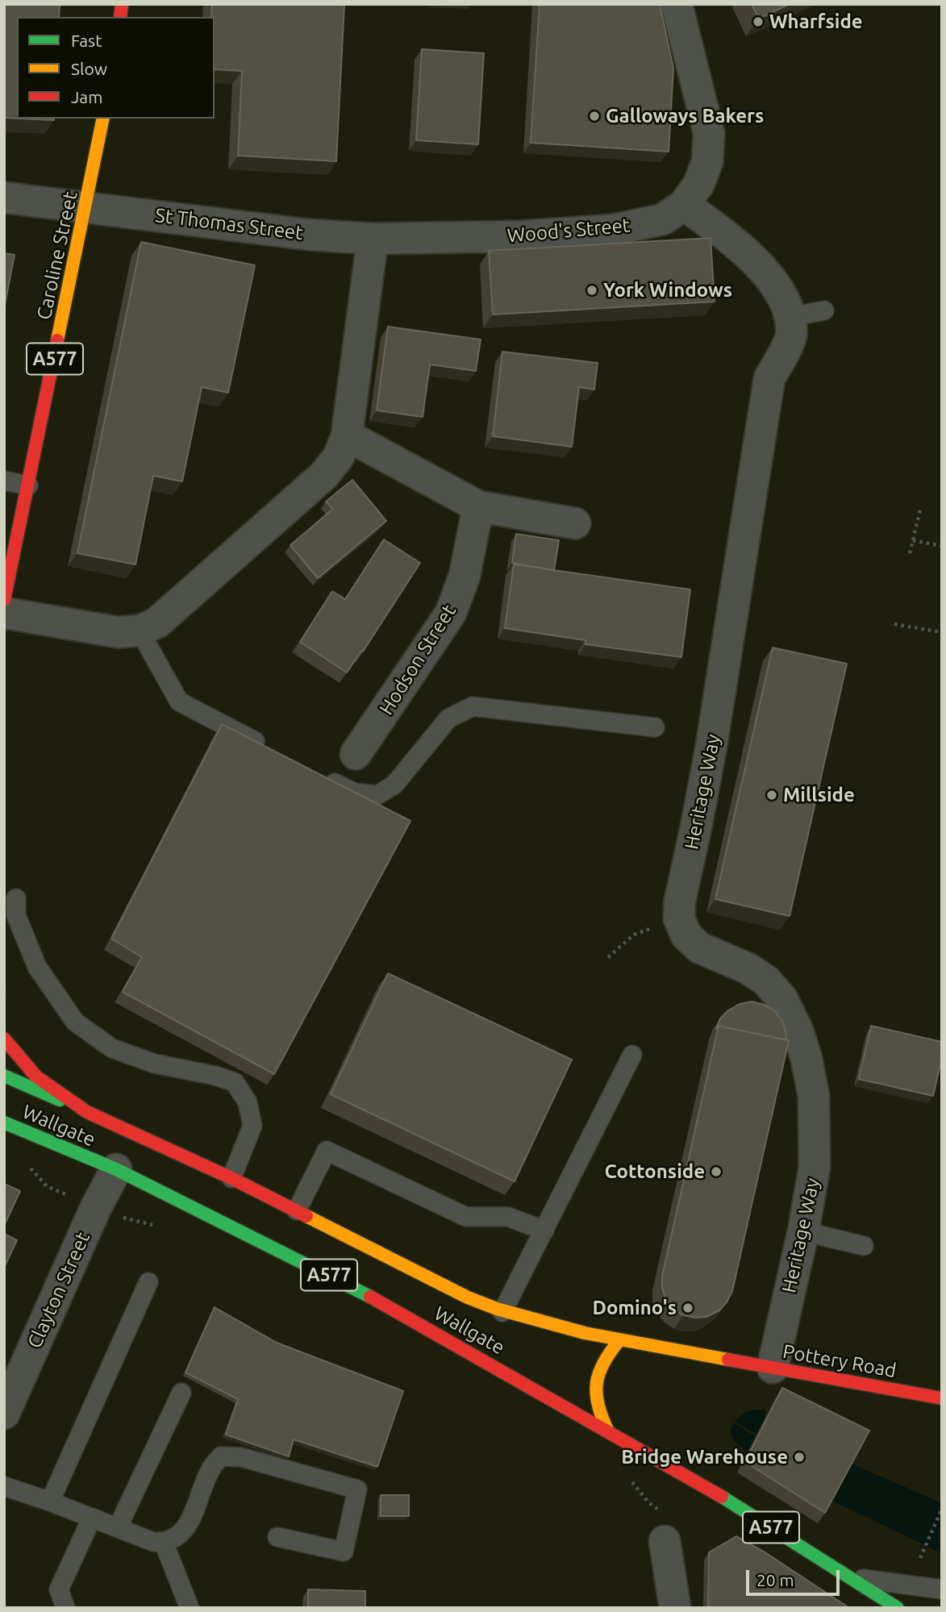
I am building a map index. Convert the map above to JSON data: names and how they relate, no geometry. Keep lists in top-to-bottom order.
{
  "streets": {
    "main road": [
      "Caroline Street",
      "A577",
      "Wallgate",
      "Pottery Road"
    ],
    "street": [
      "St Thomas Street",
      "Wood's Street",
      "Hodson Street",
      "Heritage Way",
      "Clayton Street"
    ]
  },
  "crossings": [
    ["St Thomas Street", "Wood's Street"],
    ["St Thomas Street", "Caroline Street"],
    ["A577", "Wallgate"],
    ["Heritage Way", "Pottery Road"],
    ["Wallgate", "Clayton Street"],
    ["Wallgate", "Pottery Road"]
  ],
  "places": [
    "Wharfside",
    "Galloways Bakers",
    "York Windows",
    "Millside",
    "Cottonside",
    "Domino's",
    "Bridge Warehouse"
  ],
  "legend": ["Fast", "Slow", "Jam"],
  "scale_bar": "20 m"
}
